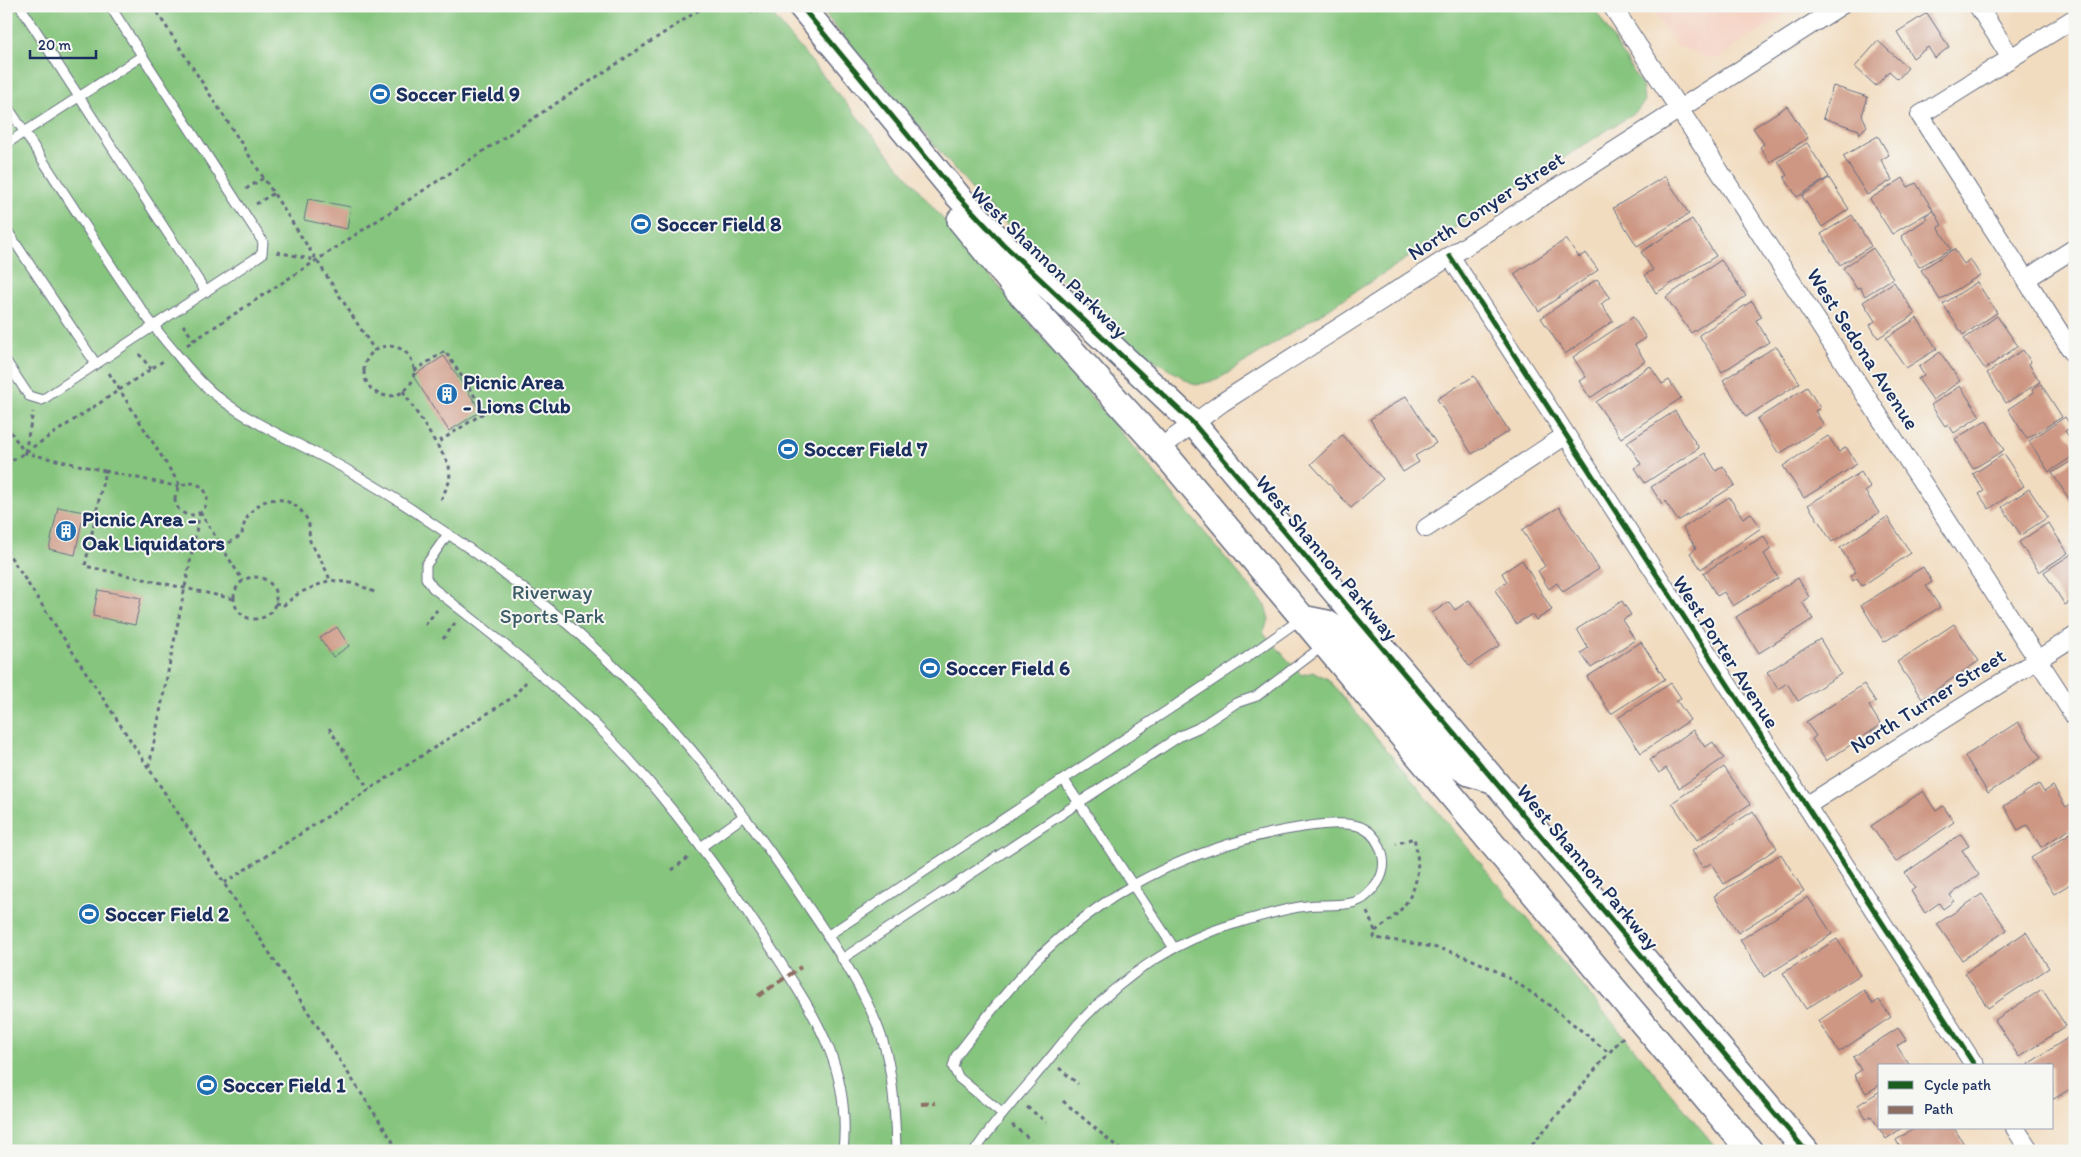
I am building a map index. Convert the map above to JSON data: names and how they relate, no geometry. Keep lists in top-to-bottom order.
{
  "streets": {
    "street": [
      "North Conyer Street",
      "West Shannon Parkway",
      "West Sedona Avenue",
      "West Porter Avenue",
      "North Turner Street"
    ]
  },
  "crossings": [
    ["North Conyer Street", "West Shannon Parkway"],
    ["North Conyer Street", "West Sedona Avenue"],
    ["North Conyer Street", "West Porter Avenue"],
    ["West Sedona Avenue", "North Turner Street"],
    ["West Porter Avenue", "North Turner Street"]
  ],
  "parks": ["Riverway Sports Park"],
  "places": {
    "sports": [
      "Soccer Field 9",
      "Soccer Field 8",
      "Soccer Field 7",
      "Soccer Field 6",
      "Soccer Field 2",
      "Soccer Field 1"
    ],
    "building": ["Picnic Area - Lions Club", "Picnic Area - Oak Liquidators"]
  },
  "legend": ["Cycle path", "Path"],
  "scale_bar": "20 m"
}
